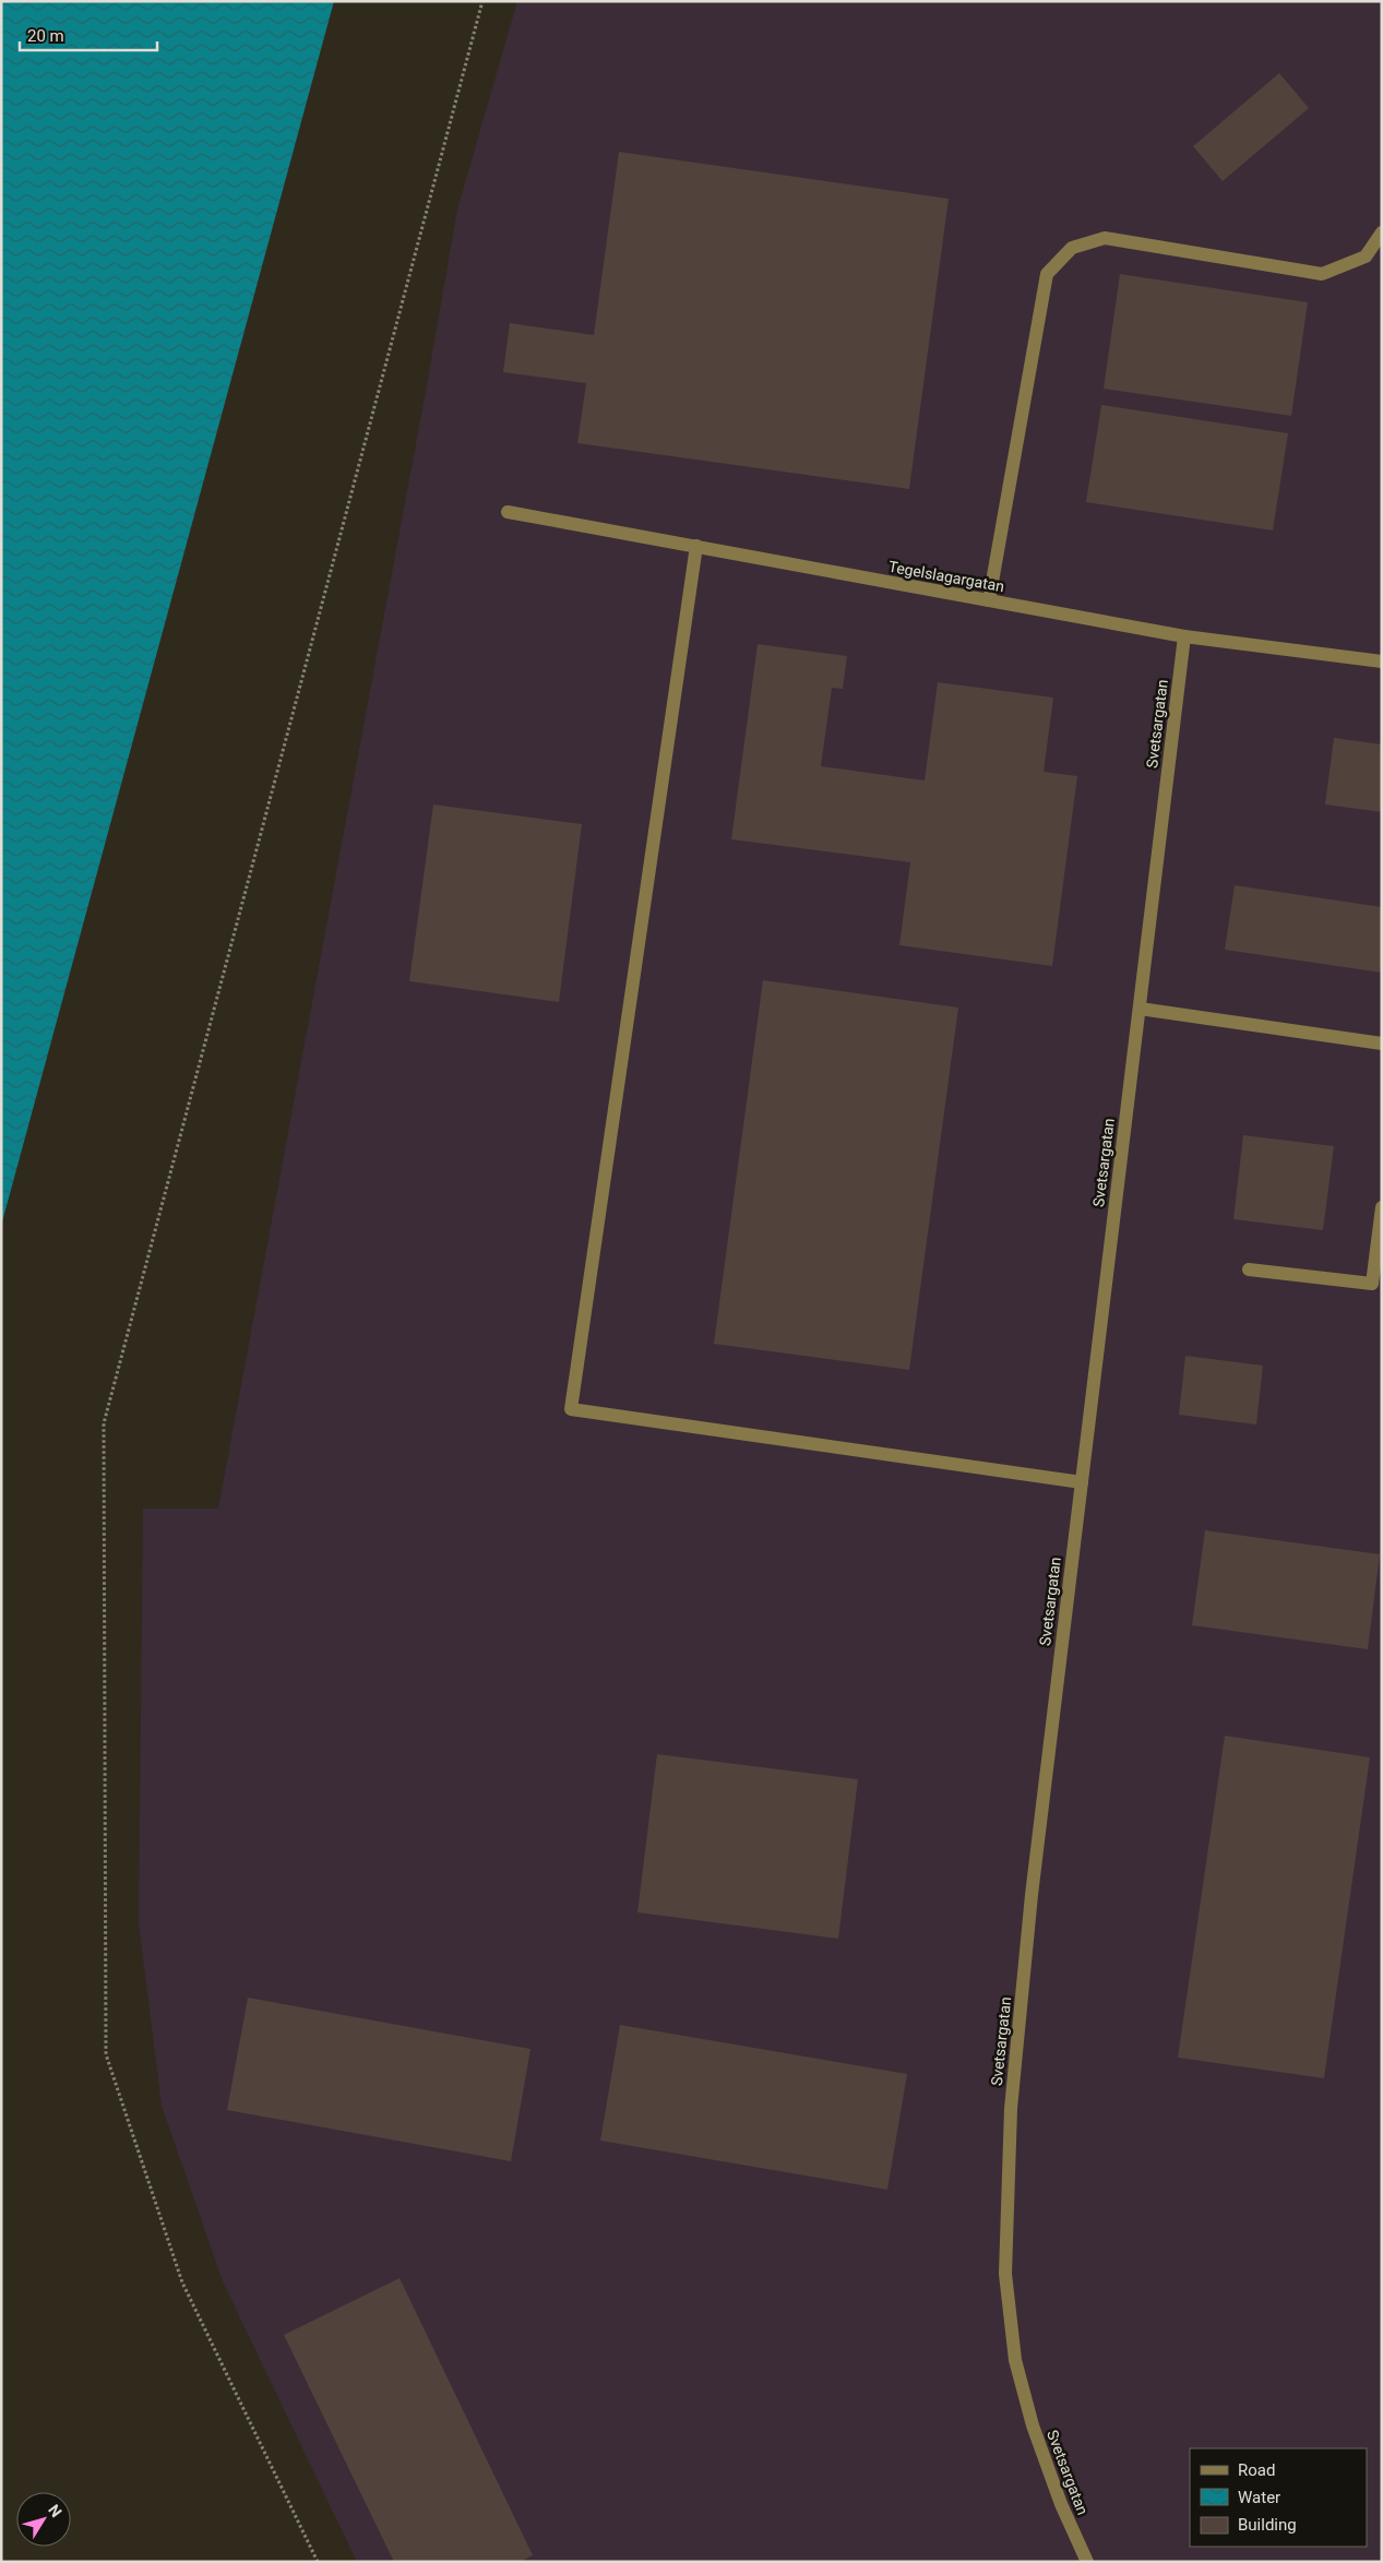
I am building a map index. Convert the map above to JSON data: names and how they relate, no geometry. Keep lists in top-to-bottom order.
{
  "streets": {
    "street": ["Tegelslagargatan", "Svetsargatan"]
  },
  "crossings": [
    ["Tegelslagargatan", "Svetsargatan"]
  ],
  "legend": ["Road", "Water", "Building"],
  "scale_bar": "20 m",
  "north": "top right"
}
